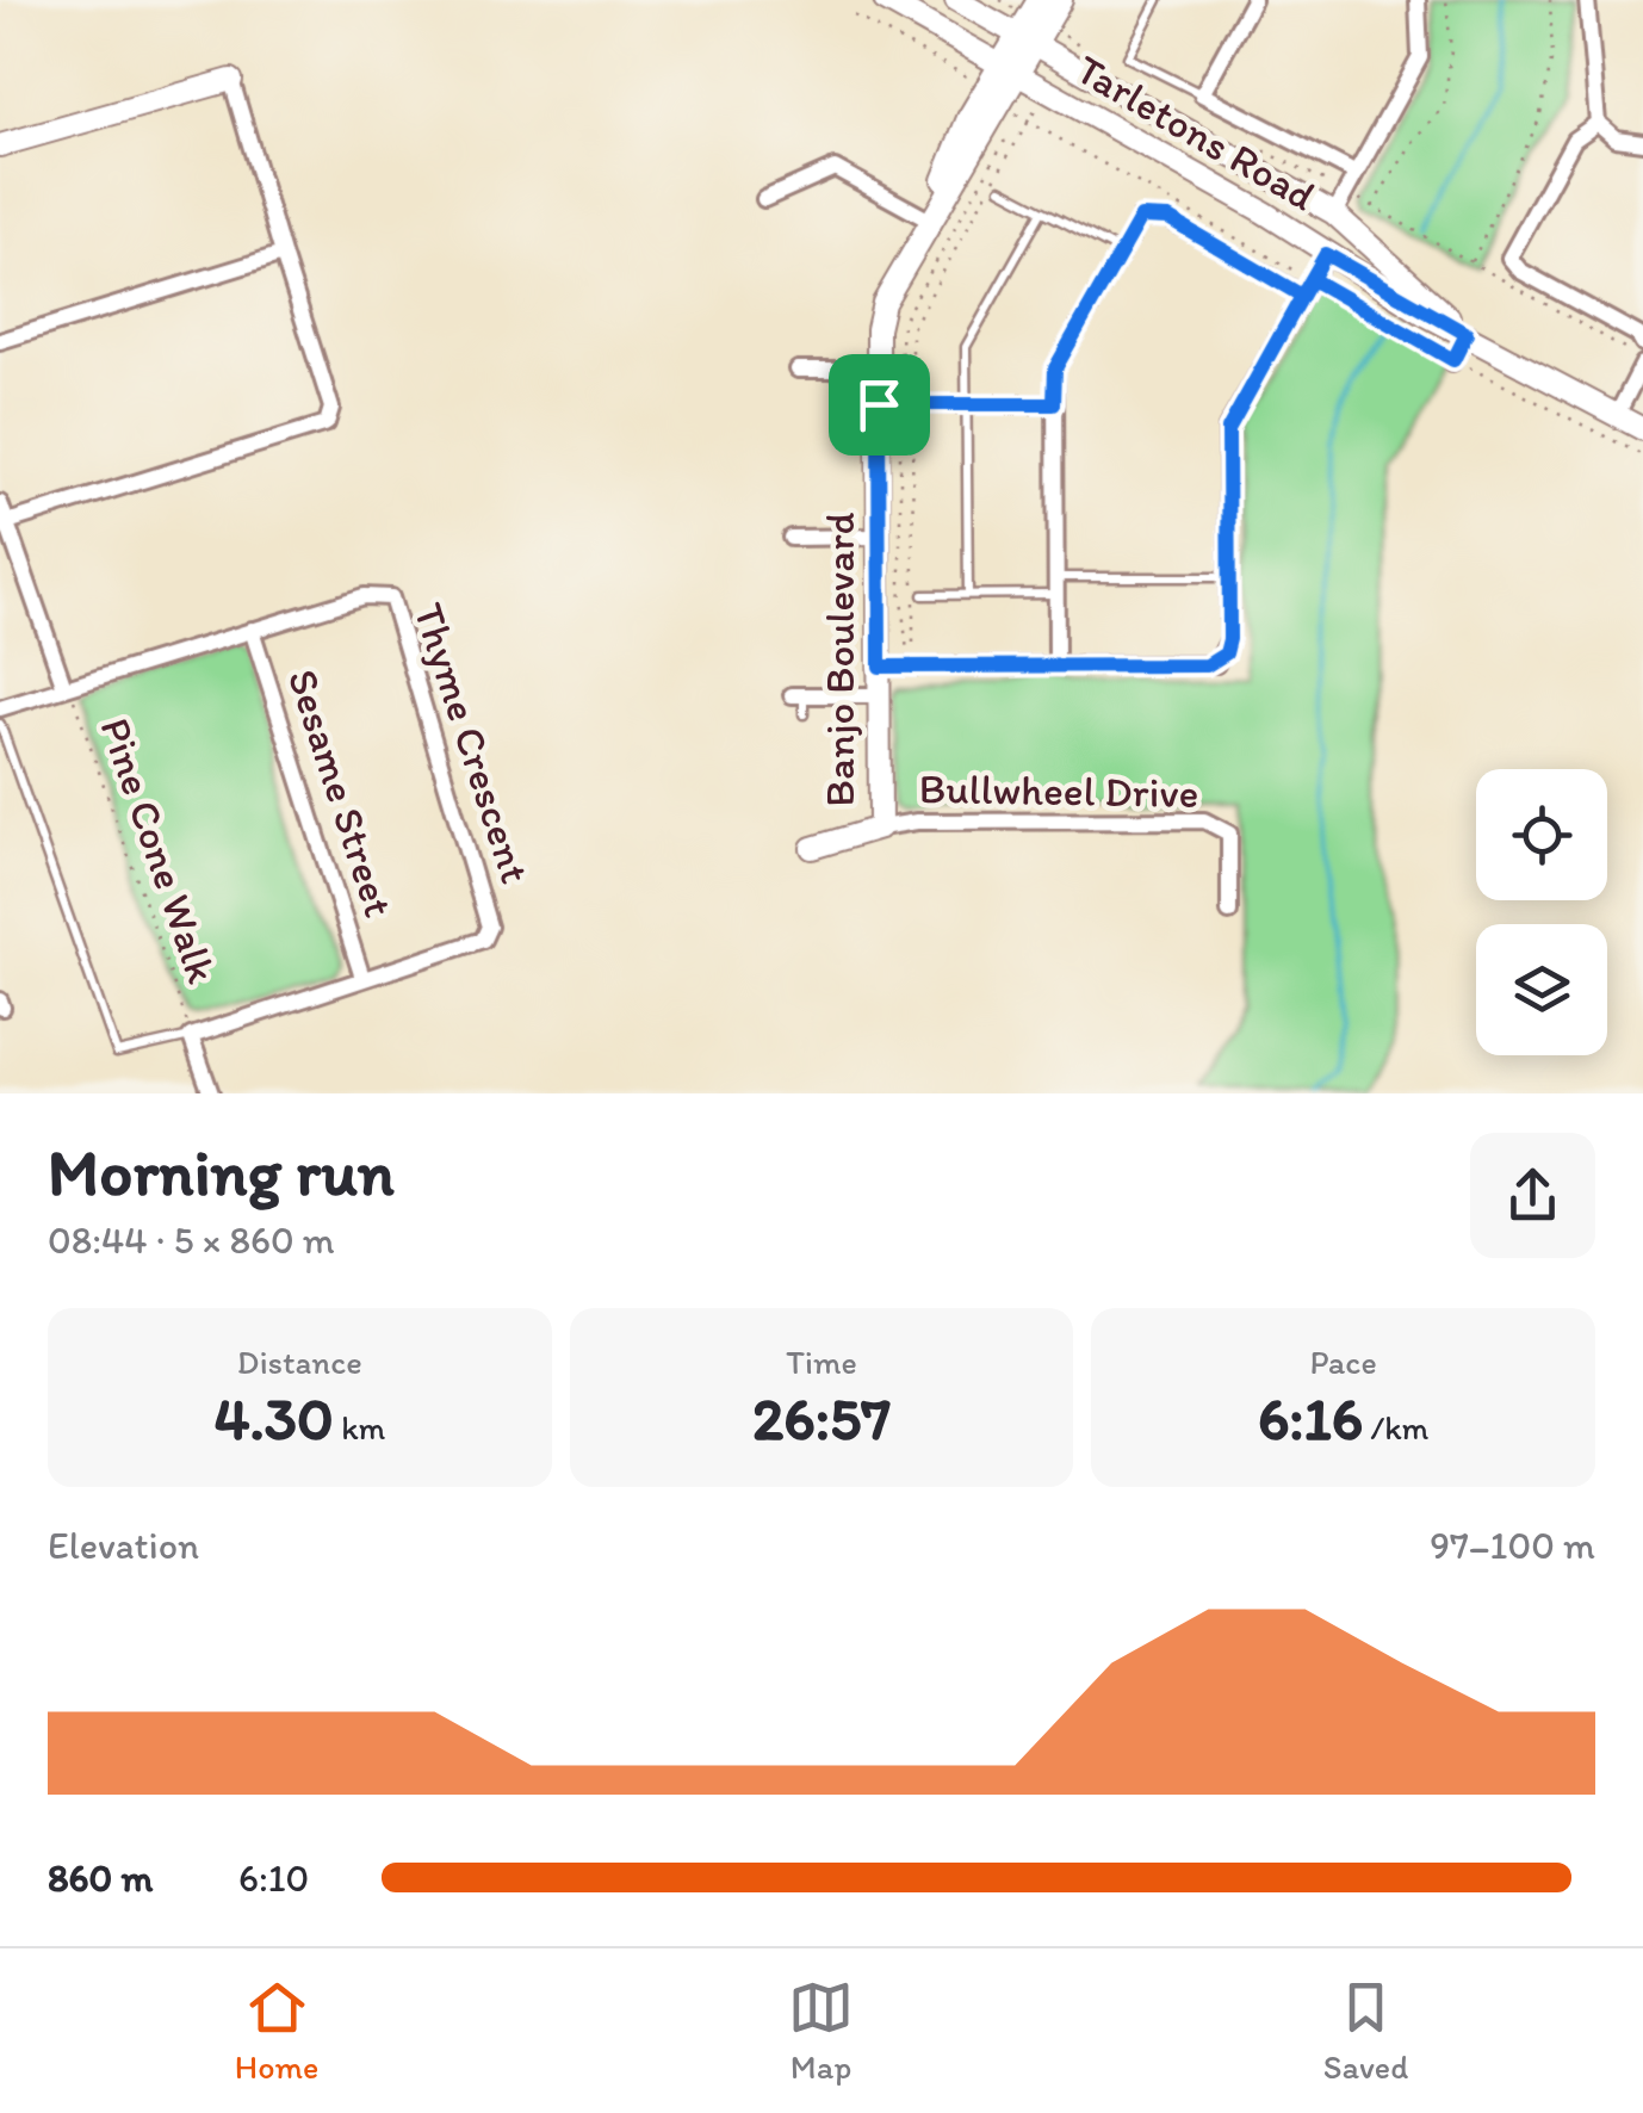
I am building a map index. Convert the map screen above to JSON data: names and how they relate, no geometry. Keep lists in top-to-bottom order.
{
  "streets": {
    "street": [
      "Tarletons Road",
      "Banjo Boulevard",
      "Thyme Crescent",
      "Bullwheel Drive",
      "Sesame Street"
    ],
    "path": ["Pine Cone Walk"]
  },
  "crossings": [
    ["Tarletons Road", "Banjo Boulevard"],
    ["Banjo Boulevard", "Bullwheel Drive"],
    ["Thyme Crescent", "Sesame Street"],
    ["Thyme Crescent", "Pine Cone Walk"]
  ],
  "page": {
    "heading": ["Morning run", "08:44 · 5 × 860 m"],
    "stats": [
      ["Distance", "4.30 km"],
      ["Time", "26:57"],
      ["Pace", "6:16 /km"]
    ],
    "chart": ["Elevation", "97–100 m"],
    "list": [
      {
        "name": "860 m",
        "note": "6:10"
      }
    ],
    "tabs": ["Home", "Map", "Saved"]
  }
}
